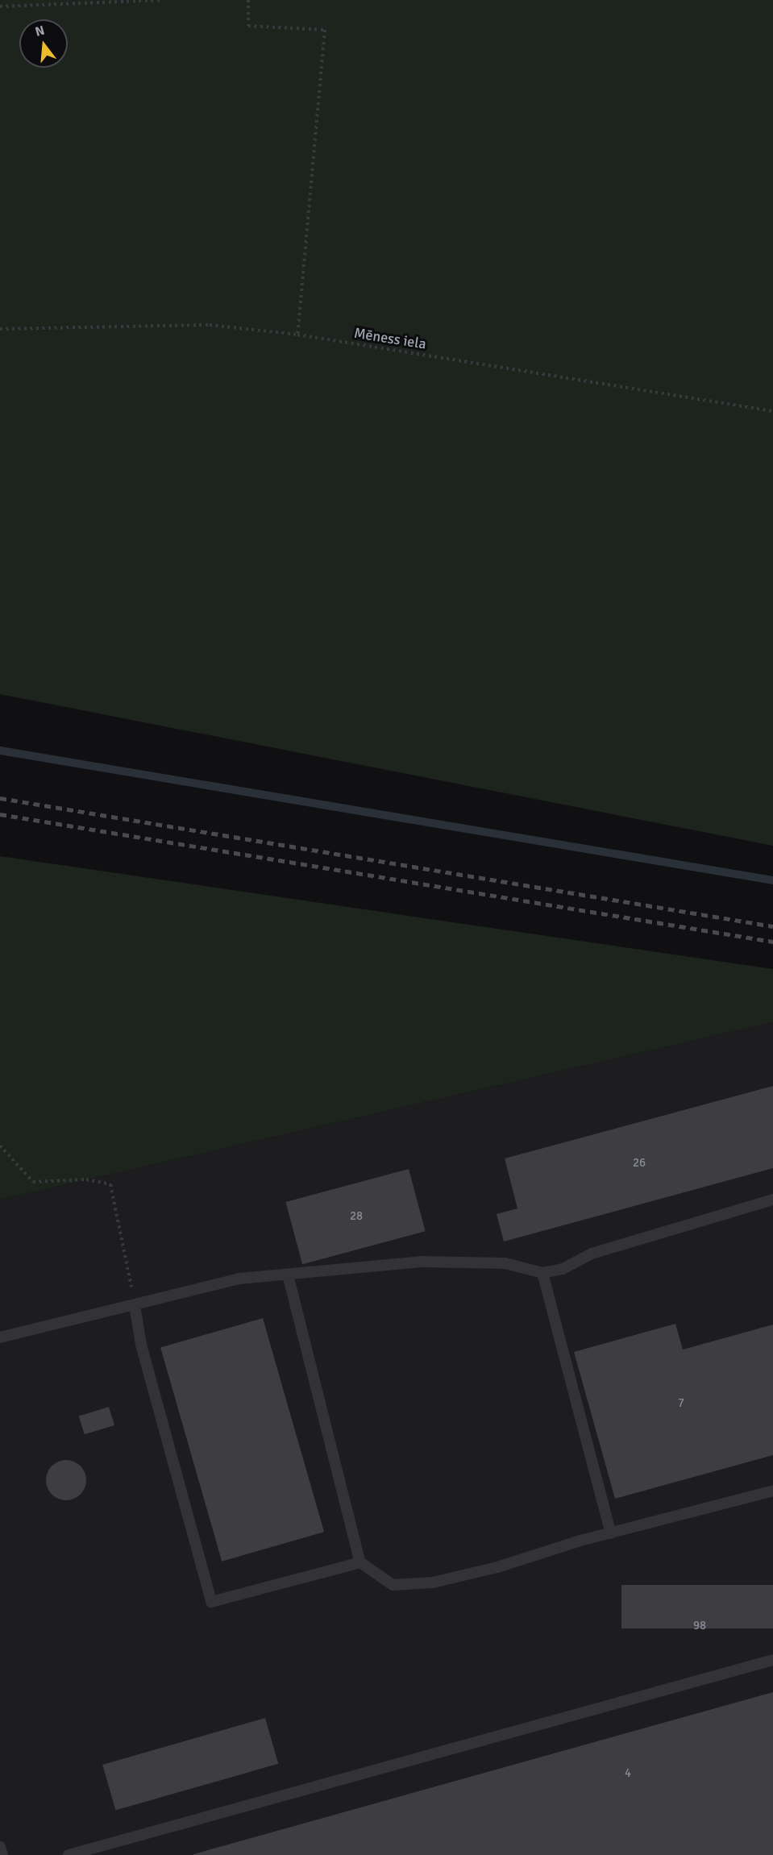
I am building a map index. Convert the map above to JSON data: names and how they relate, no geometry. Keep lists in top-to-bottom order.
{
  "streets": {
    "path": ["Mēness iela"]
  },
  "house_numbers": [
    "26",
    "28",
    "7",
    "98",
    "4"
  ],
  "north": "top"
}
